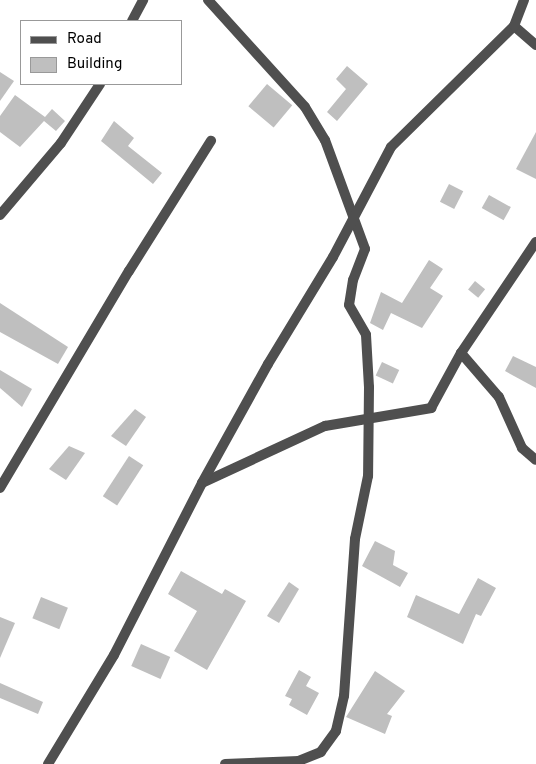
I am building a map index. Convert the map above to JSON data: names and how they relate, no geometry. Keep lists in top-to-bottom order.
{
  "legend": ["Road", "Building"]
}
